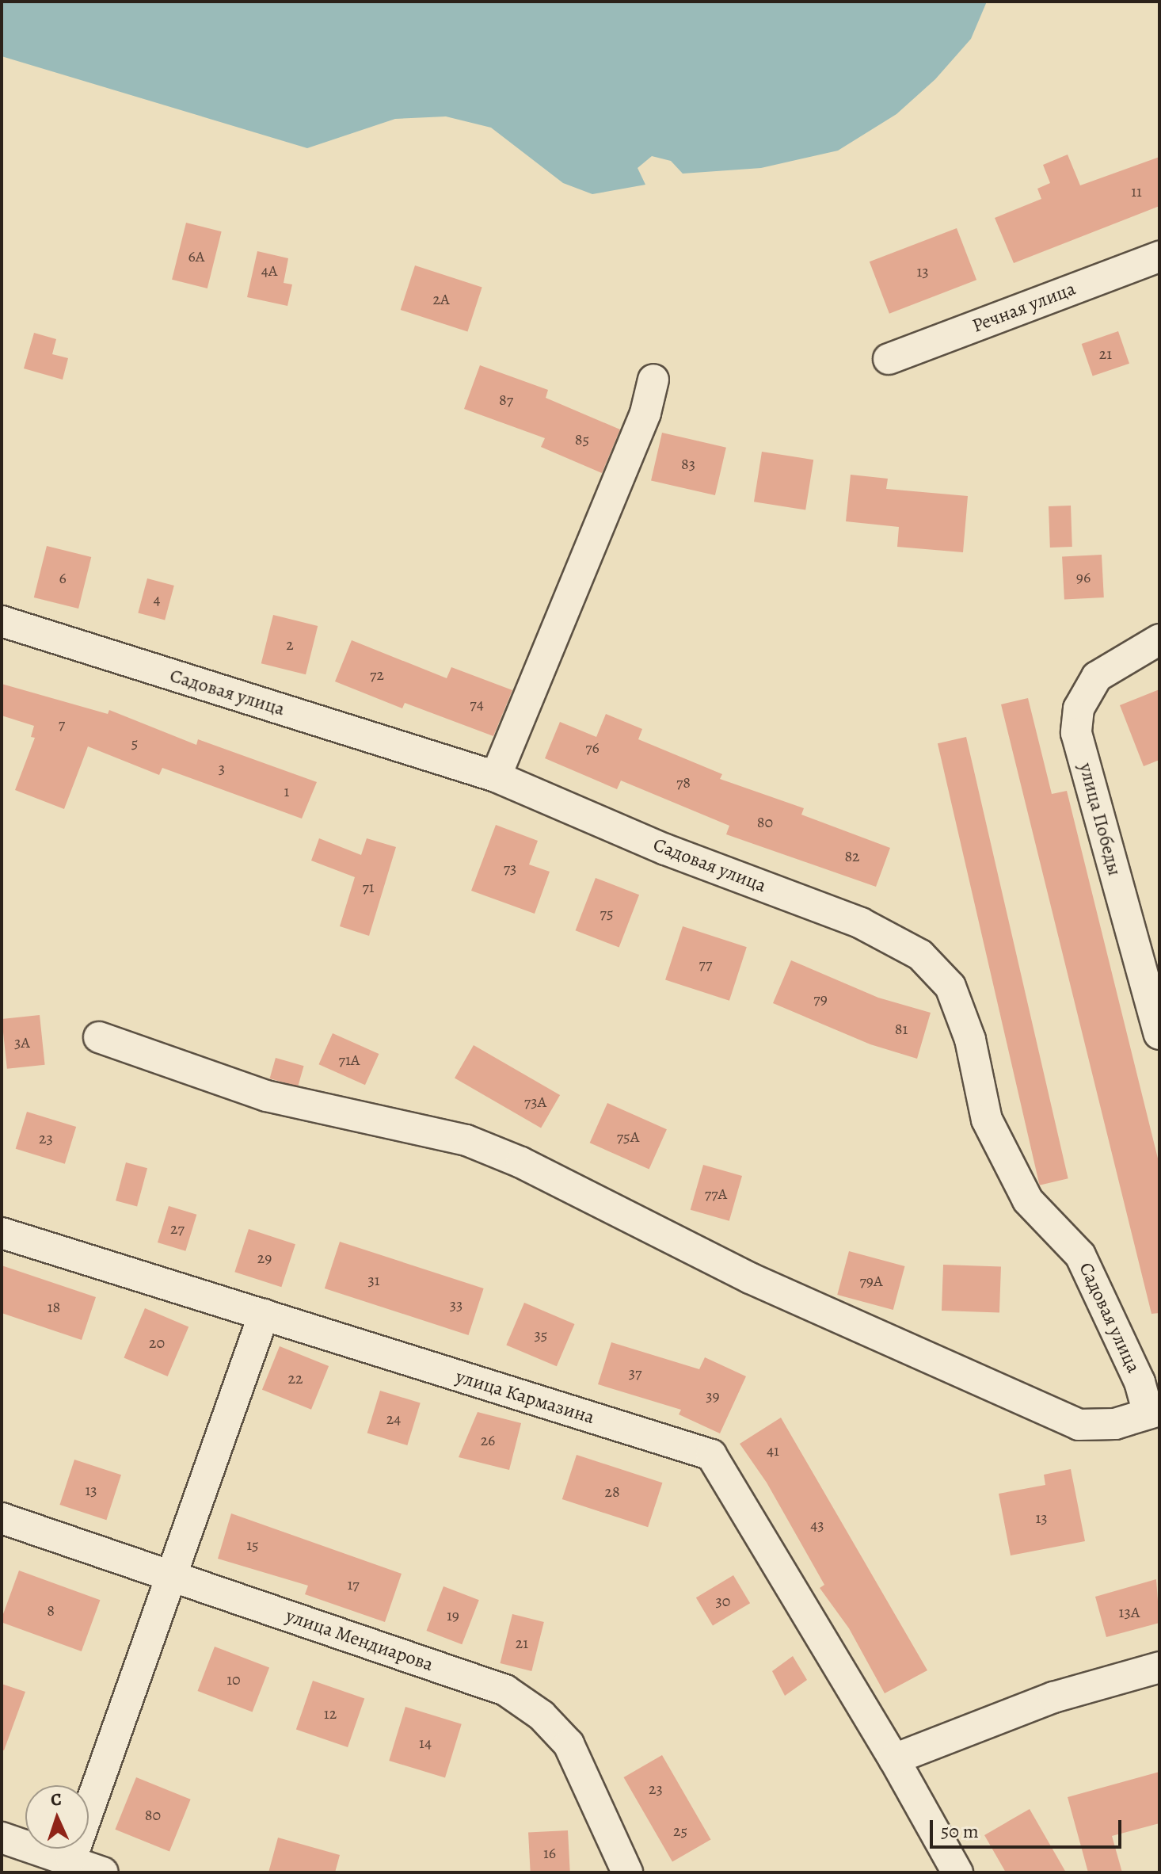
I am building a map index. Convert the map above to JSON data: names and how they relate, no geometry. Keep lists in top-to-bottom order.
{
  "streets": {
    "street": [
      "Речная улица",
      "Садовая улица",
      "улица Победы",
      "улица Кармазина",
      "улица Мендиарова"
    ]
  },
  "house_numbers": [
    "11",
    "6А",
    "4А",
    "13",
    "2А",
    "21",
    "87",
    "85",
    "83",
    "96",
    "6",
    "4",
    "2",
    "72",
    "74",
    "7",
    "5",
    "76",
    "3",
    "78",
    "1",
    "80",
    "82",
    "73",
    "71",
    "75",
    "77",
    "79",
    "81",
    "3А",
    "71А",
    "73А",
    "75А",
    "23",
    "77А",
    "27",
    "29",
    "31",
    "79А",
    "33",
    "18",
    "35",
    "20",
    "37",
    "22",
    "39",
    "24",
    "26",
    "41",
    "13",
    "28",
    "13",
    "43",
    "15",
    "17",
    "30",
    "8",
    "13А",
    "19",
    "21",
    "10",
    "12",
    "14",
    "23",
    "80",
    "25",
    "16"
  ],
  "scale_bar": "50 m",
  "north": "top"
}
